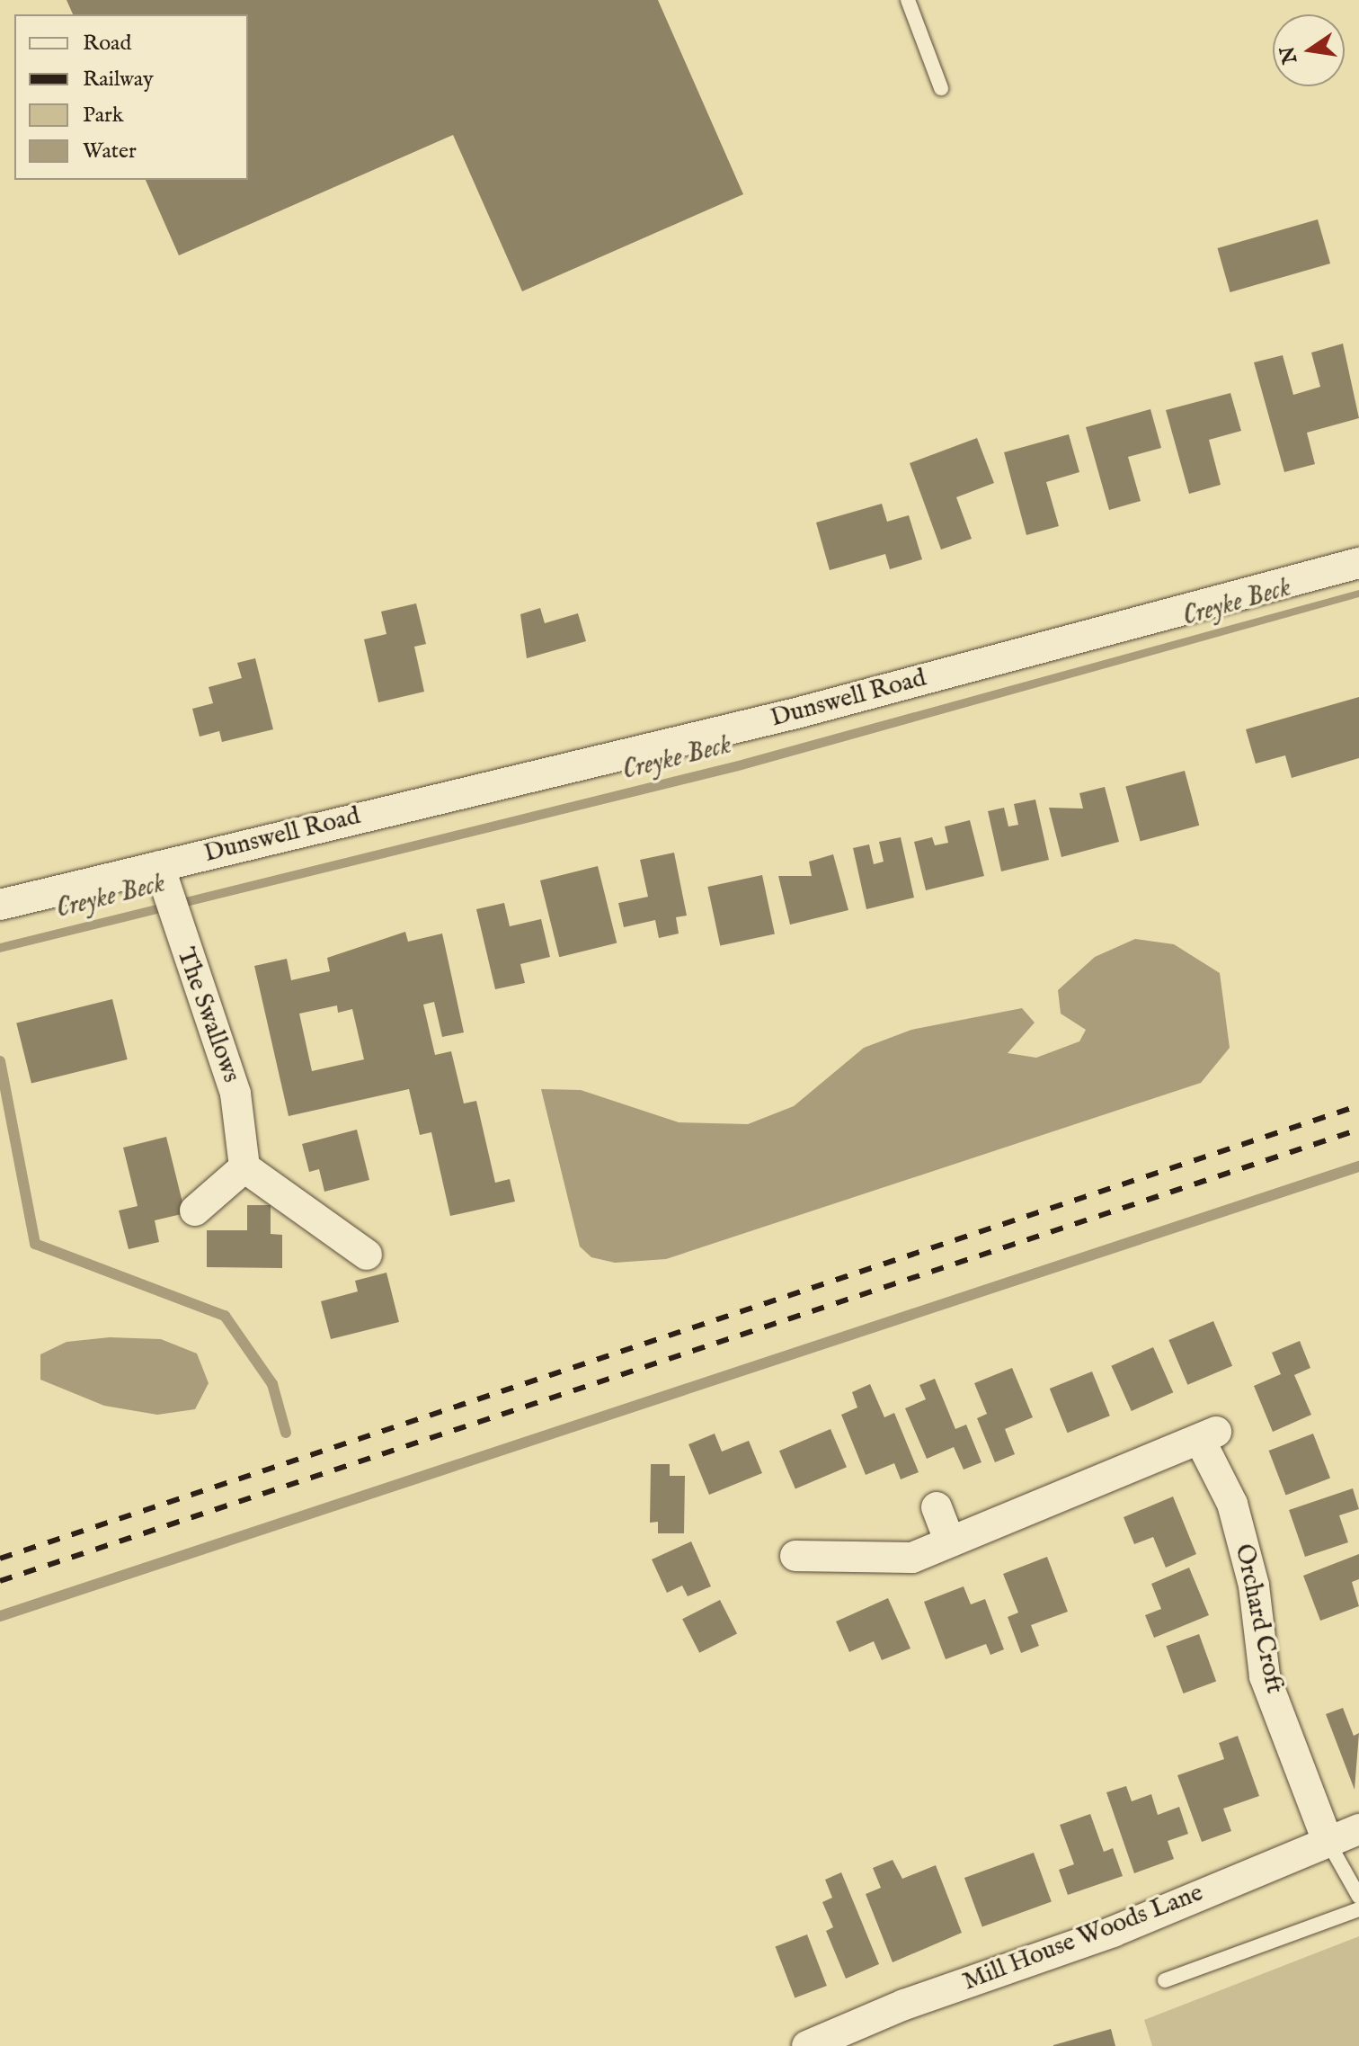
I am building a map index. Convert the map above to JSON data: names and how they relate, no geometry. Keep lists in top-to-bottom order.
{
  "streets": {
    "street": [
      "Dunswell Road",
      "The Swallows",
      "Orchard Croft",
      "Mill House Woods Lane"
    ]
  },
  "crossings": [
    ["Dunswell Road", "The Swallows"],
    ["Orchard Croft", "Mill House Woods Lane"]
  ],
  "water": ["Creyke Beck"],
  "legend": [
    "Road",
    "Railway",
    "Park",
    "Water"
  ],
  "north": "left"
}
